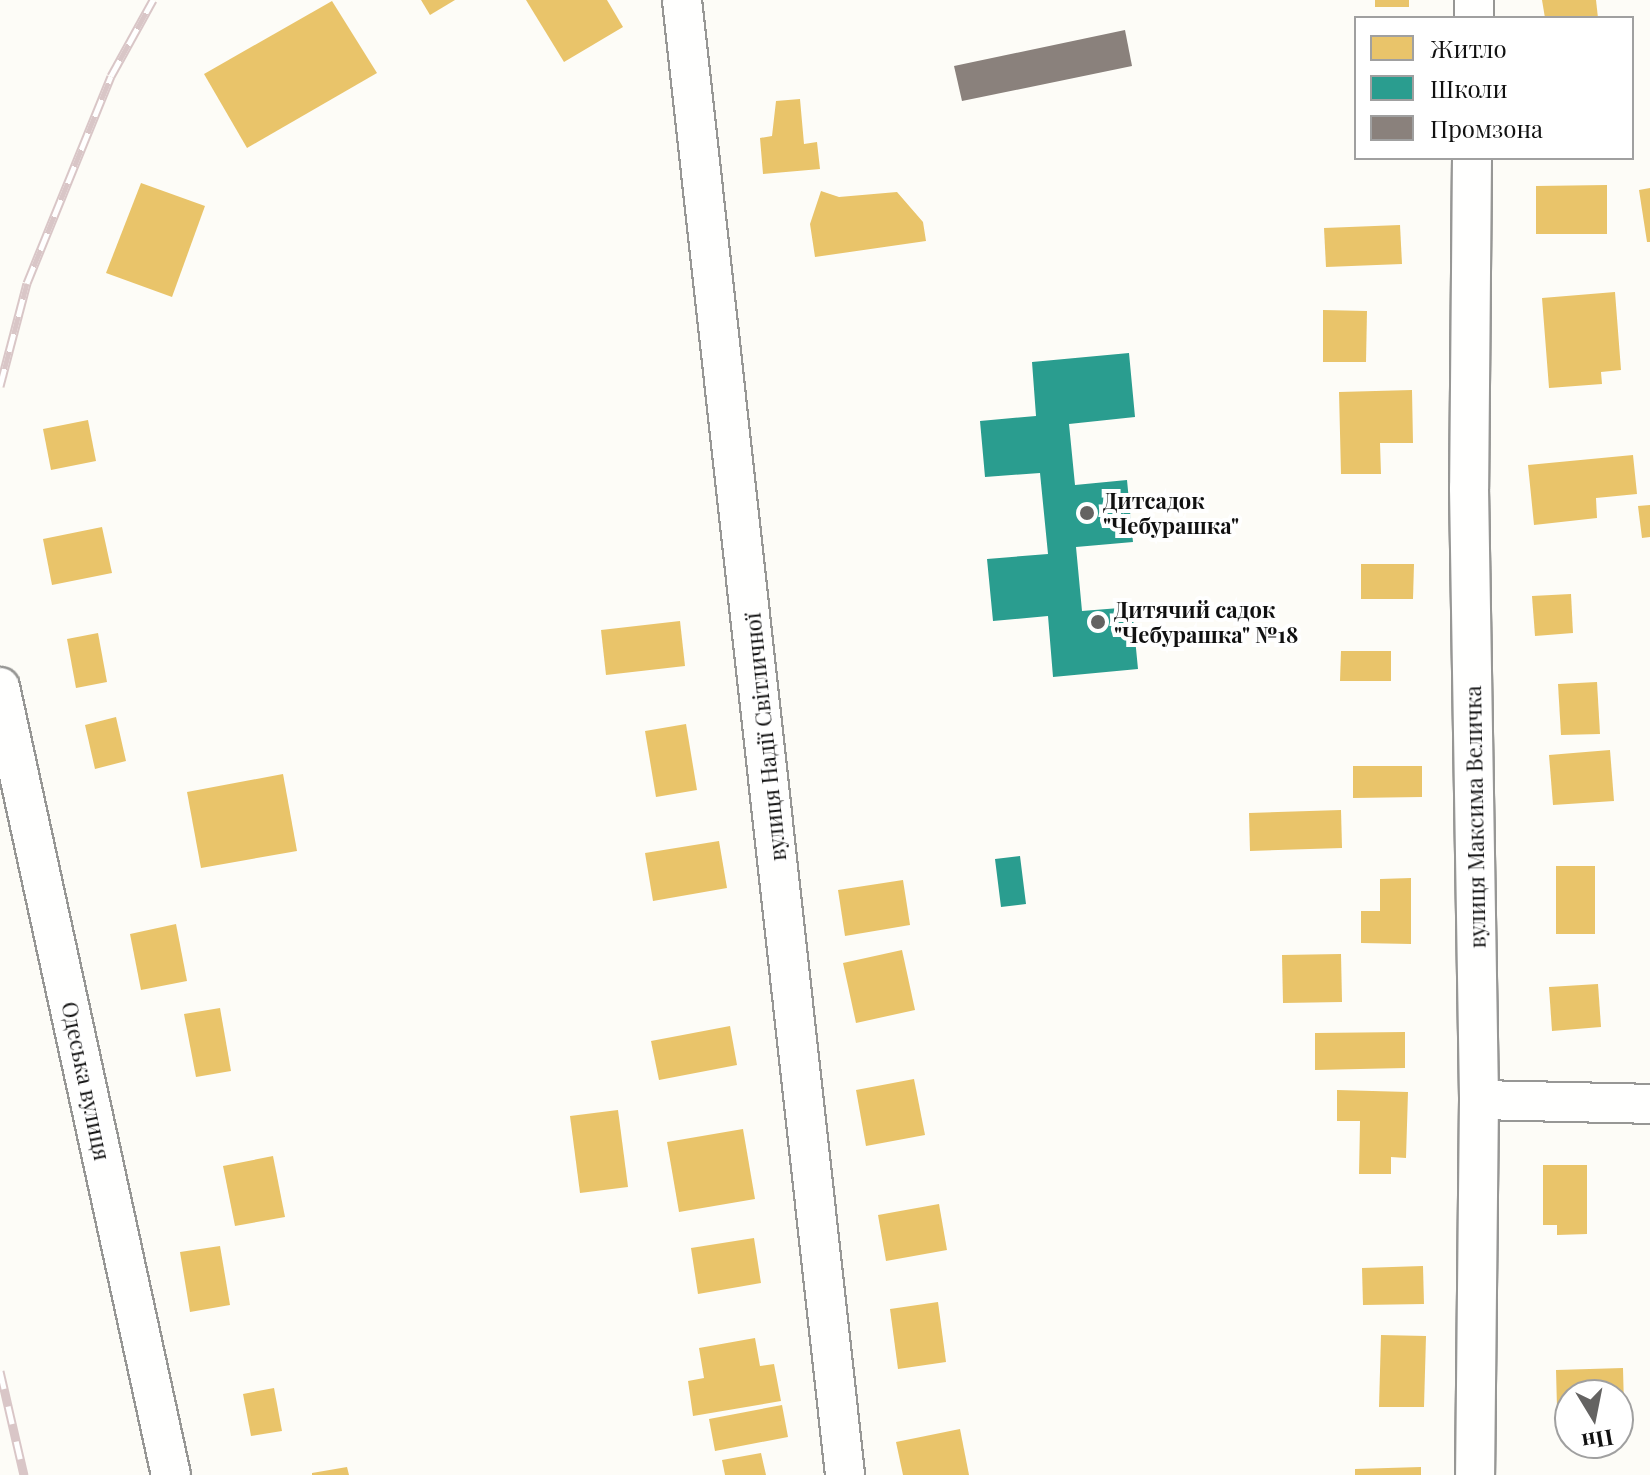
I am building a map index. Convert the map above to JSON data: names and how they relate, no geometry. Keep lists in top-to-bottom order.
{
  "streets": {
    "street": ["вулиця Надії Світличної", "вулиця Максима Величка", "Одеська вулиця"]
  },
  "places": ["Дитсадок \"Чебурашка\"", "Дитячий садок \"Чебурашка\" №18"],
  "legend": ["Житло", "Школи", "Промзона"],
  "north": "bottom"
}
